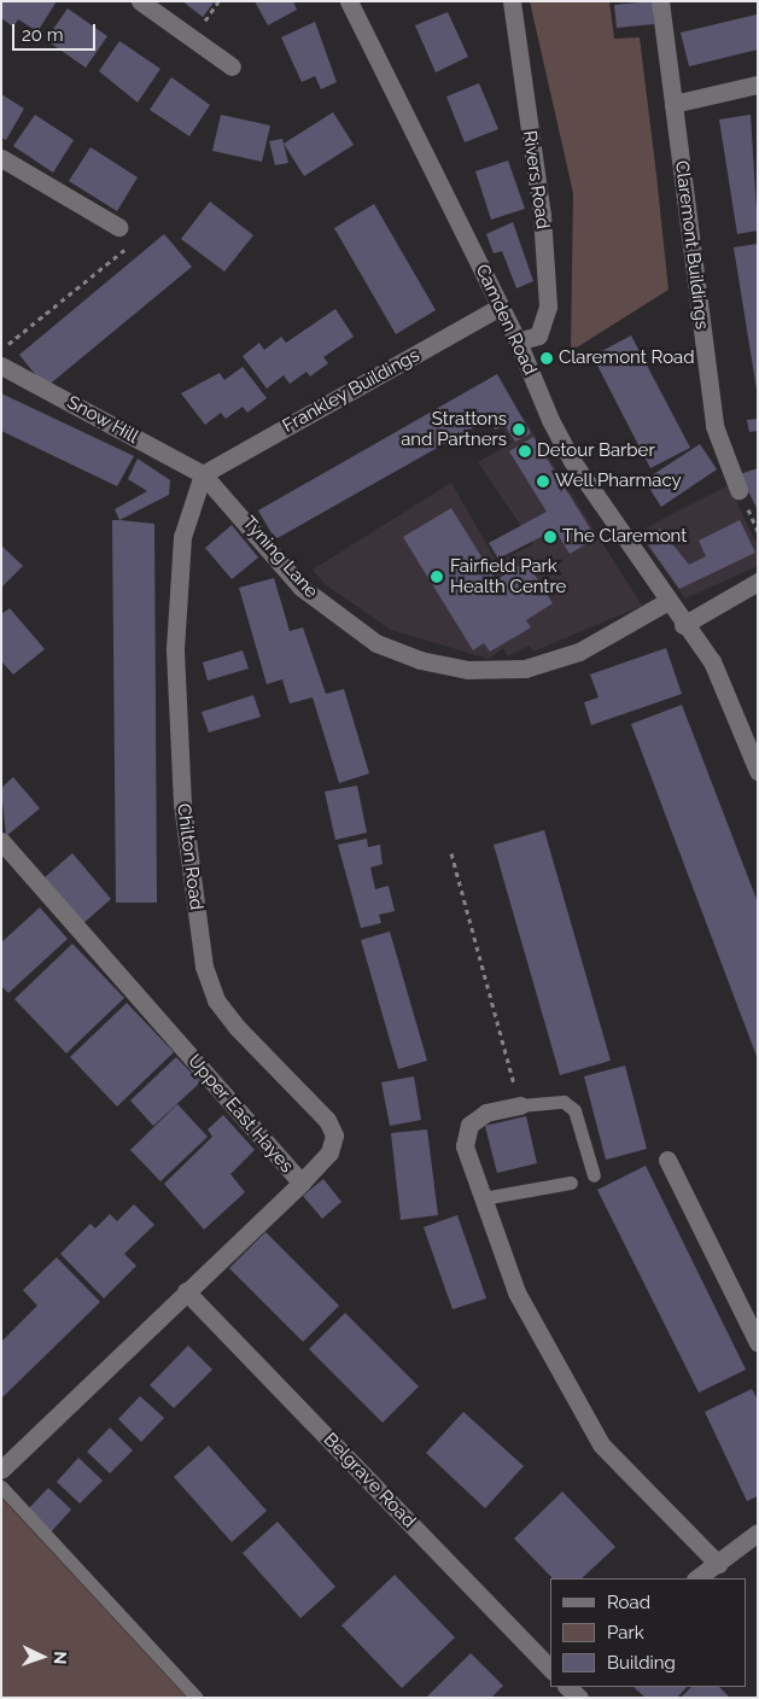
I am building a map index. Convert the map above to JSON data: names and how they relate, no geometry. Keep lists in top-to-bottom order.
{
  "streets": {
    "street": [
      "Rivers Road",
      "Claremont Buildings",
      "Camden Road",
      "Frankley Buildings",
      "Snow Hill",
      "Tyning Lane",
      "Chilton Road",
      "Upper East Hayes",
      "Belgrave Road"
    ]
  },
  "crossings": [
    ["Rivers Road", "Camden Road"],
    ["Camden Road", "Frankley Buildings"],
    ["Camden Road", "Tyning Lane"],
    ["Frankley Buildings", "Snow Hill"],
    ["Frankley Buildings", "Tyning Lane"],
    ["Frankley Buildings", "Chilton Road"],
    ["Snow Hill", "Tyning Lane"],
    ["Snow Hill", "Chilton Road"],
    ["Tyning Lane", "Chilton Road"],
    ["Chilton Road", "Upper East Hayes"],
    ["Upper East Hayes", "Belgrave Road"]
  ],
  "places": [
    "Claremont Road",
    "Strattons and Partners",
    "Detour Barber",
    "Well Pharmacy",
    "The Claremont",
    "Fairfield Park Health Centre"
  ],
  "legend": ["Road", "Park", "Building"],
  "scale_bar": "20 m",
  "north": "right"
}
